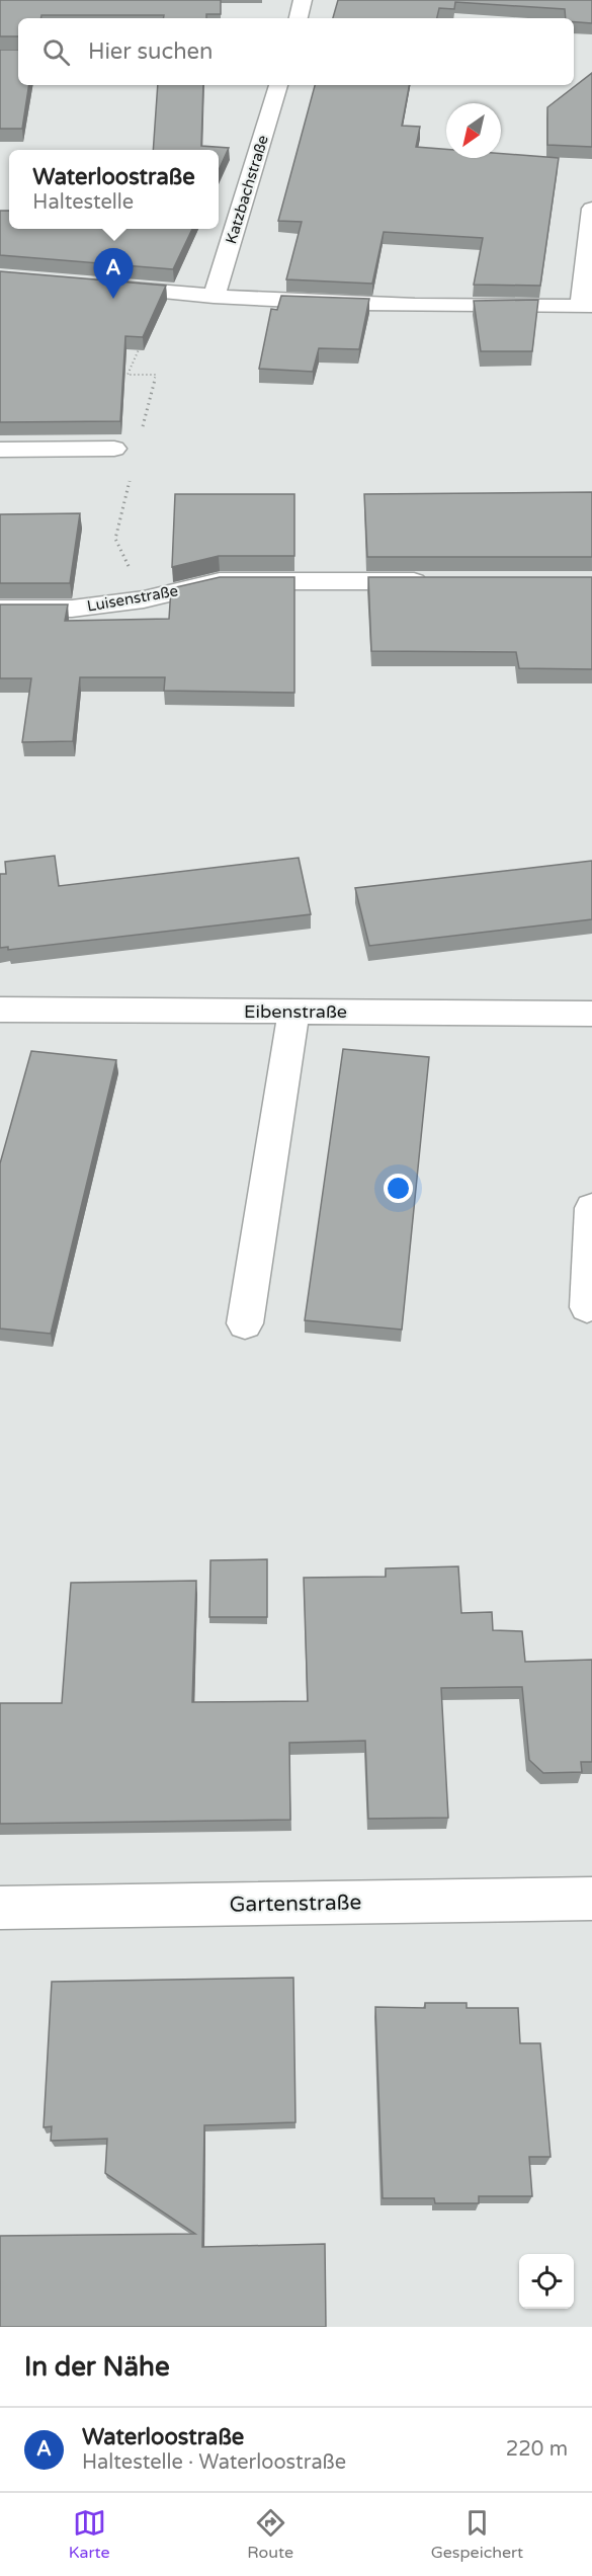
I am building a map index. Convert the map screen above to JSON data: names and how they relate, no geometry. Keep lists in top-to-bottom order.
{
  "streets": {
    "street": [
      "Katzbachstraße",
      "Luisenstraße",
      "Eibenstraße",
      "Gartenstraße"
    ]
  },
  "north": "bottom left",
  "page": {
    "search": "Hier suchen",
    "popup": ["Waterloostraße", "Haltestelle"],
    "pins": "A",
    "heading": "In der Nähe",
    "list": [
      {
        "mark": "A",
        "name": "Waterloostraße",
        "note": "Haltestelle · Waterloostraße",
        "value": "220 m"
      }
    ],
    "nav": ["Karte", "Route", "Gespeichert"]
  }
}
